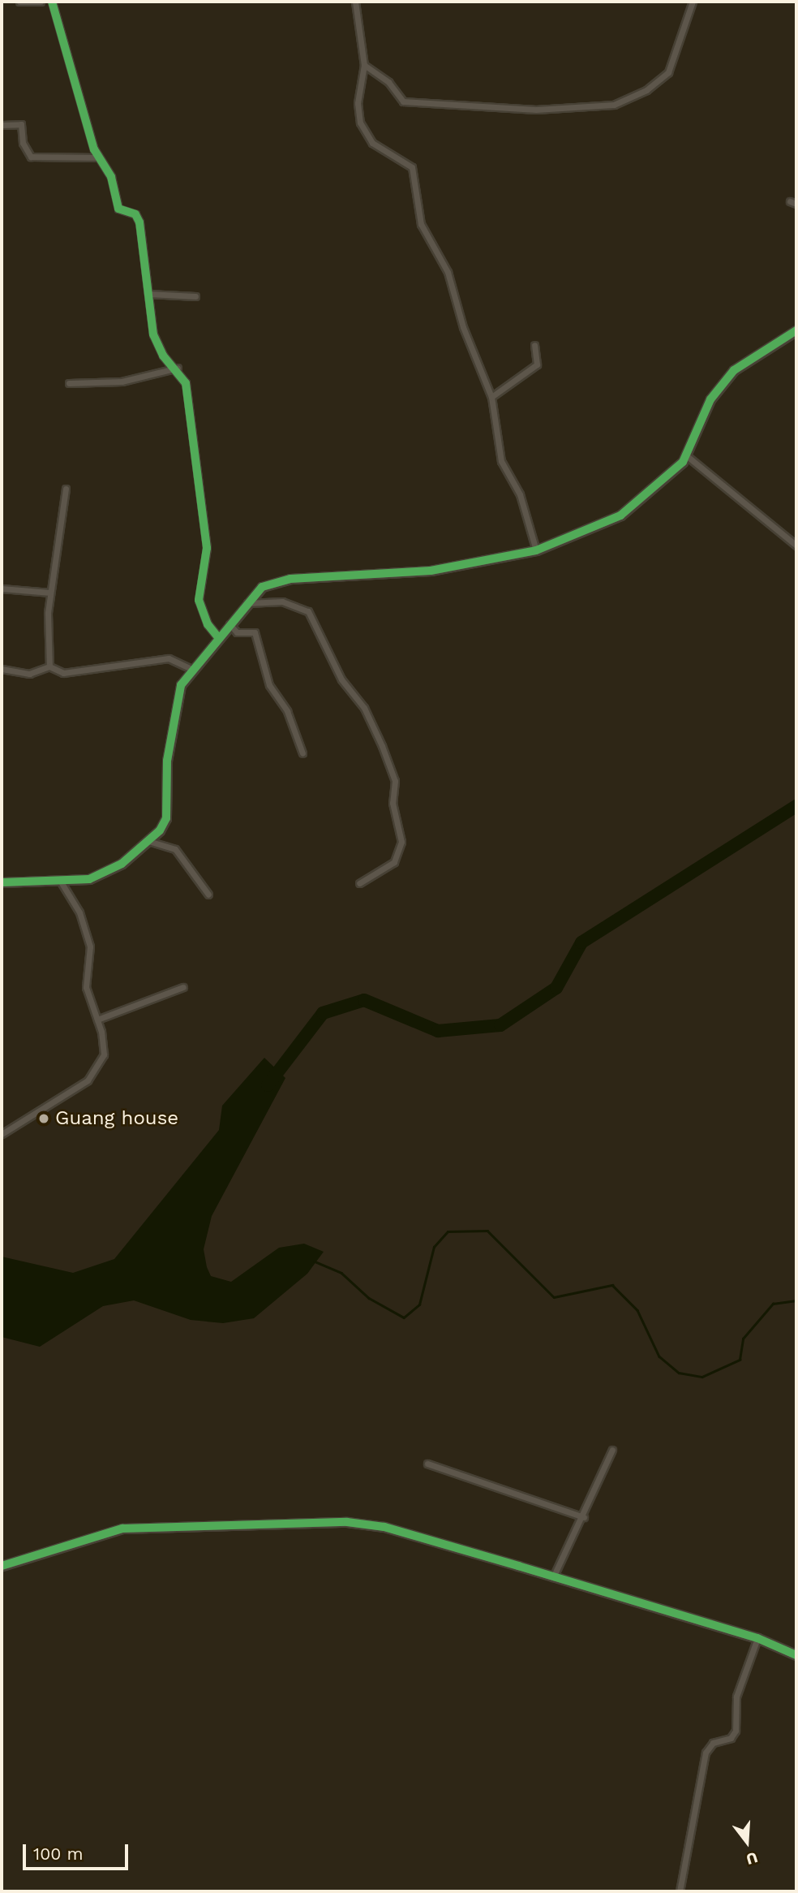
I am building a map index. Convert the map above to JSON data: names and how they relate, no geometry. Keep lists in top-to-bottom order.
{
  "places": ["Guang house"],
  "scale_bar": "100 m",
  "north": "bottom"
}
